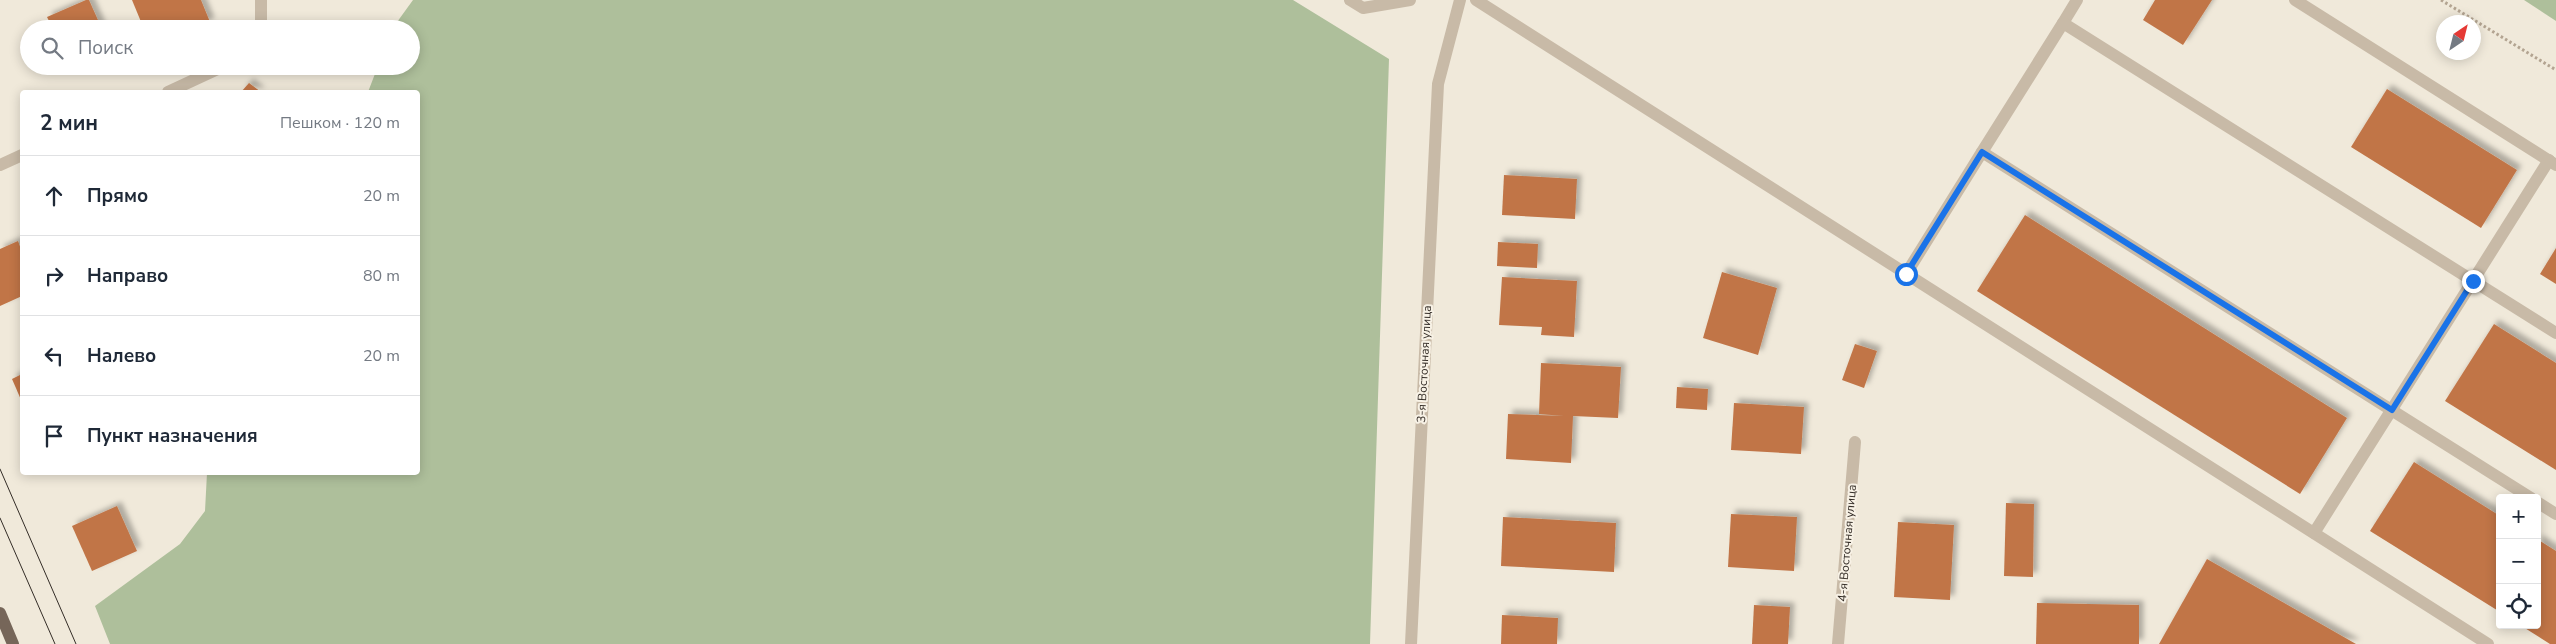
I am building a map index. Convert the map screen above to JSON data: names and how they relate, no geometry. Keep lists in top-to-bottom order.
{
  "streets": {
    "street": ["3-я Восточная улица", "4-я Восточная улица"]
  },
  "north": "top right",
  "page": {
    "search": "Поиск",
    "heading": ["2 мин", "Пешком · 120 m"],
    "list": [
      ["Прямо", "20 m"],
      ["Направо", "80 m"],
      ["Налево", "20 m"],
      "Пункт назначения"
    ],
    "map_buttons": ["+", "−"]
  }
}
